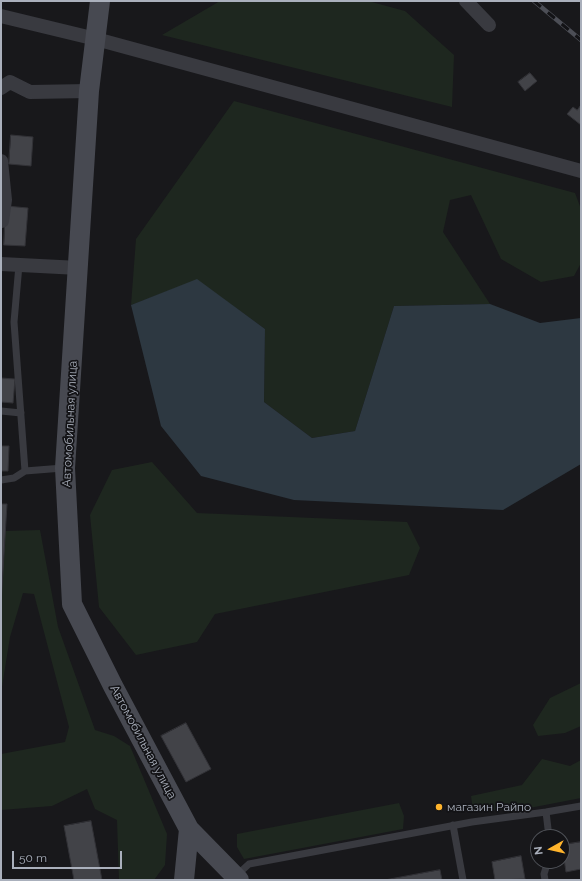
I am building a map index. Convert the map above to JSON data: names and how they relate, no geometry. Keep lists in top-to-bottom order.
{
  "streets": {
    "street": ["Автомобильная улица"]
  },
  "places": ["магазин Райпо"],
  "scale_bar": "50 m",
  "north": "left"
}
